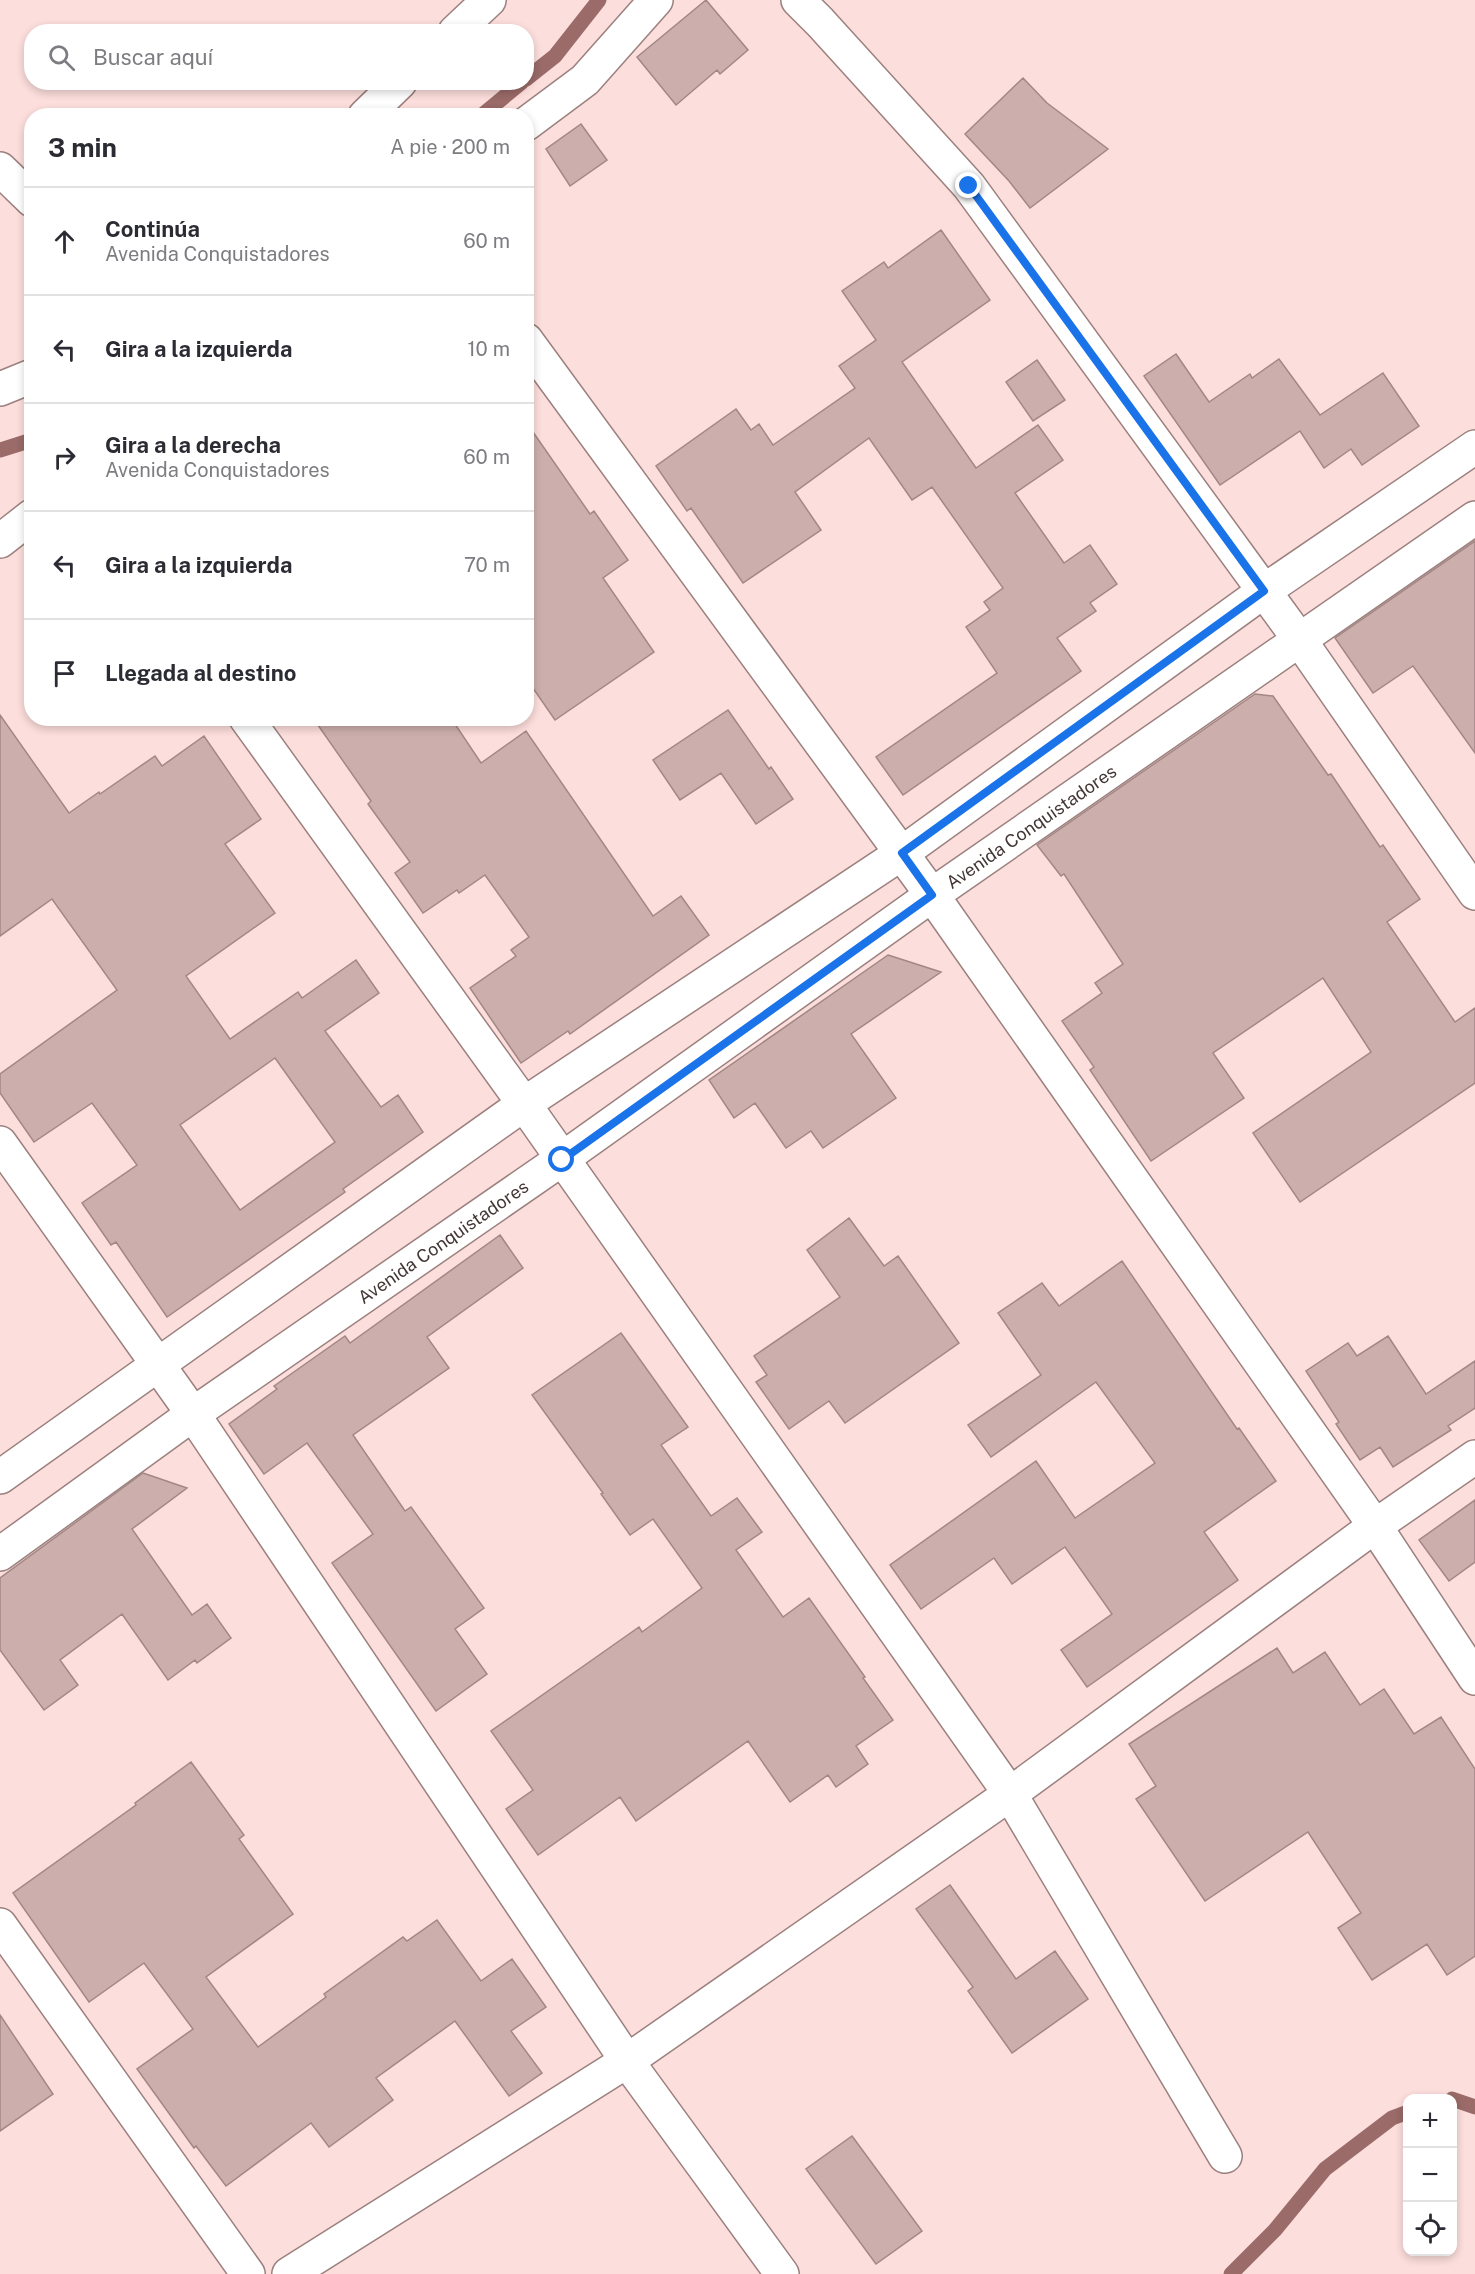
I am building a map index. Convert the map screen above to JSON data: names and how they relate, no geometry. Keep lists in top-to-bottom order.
{
  "streets": {
    "street": ["Avenida Conquistadores"]
  },
  "page": {
    "search": "Buscar aquí",
    "heading": ["3 min", "A pie · 200 m"],
    "list": [
      ["Continúa", "Avenida Conquistadores", "60 m"],
      ["Gira a la izquierda", "10 m"],
      ["Gira a la derecha", "Avenida Conquistadores", "60 m"],
      ["Gira a la izquierda", "70 m"],
      "Llegada al destino"
    ],
    "map_buttons": ["+", "−"]
  }
}
